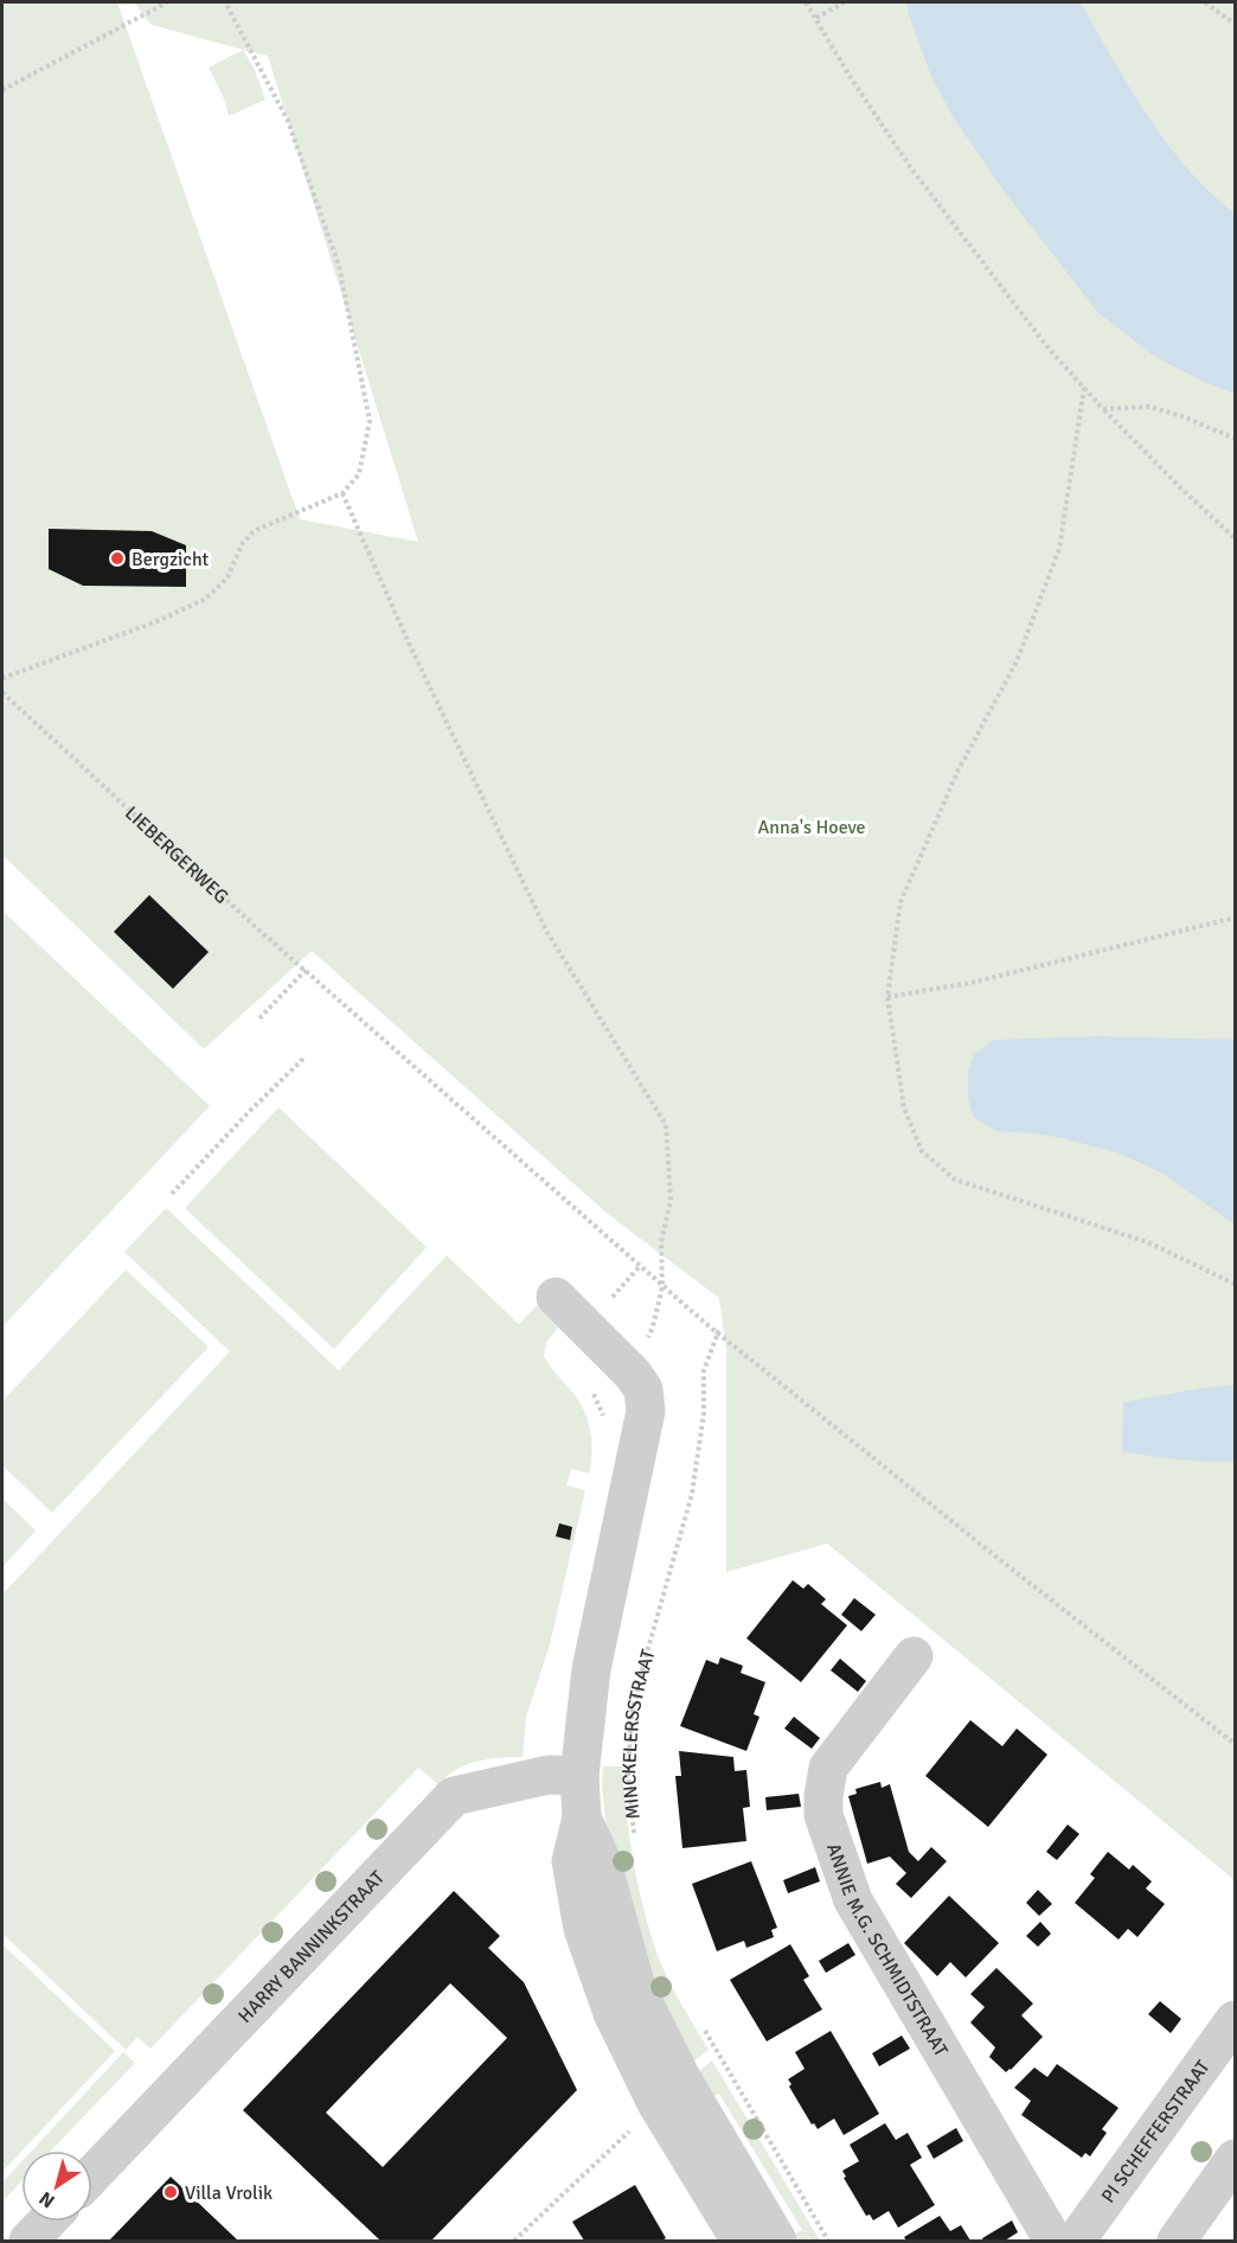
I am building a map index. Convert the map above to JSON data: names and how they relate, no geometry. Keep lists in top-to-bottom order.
{
  "streets": {
    "street": ["HARRY BANNINKSTRAAT", "ANNIE M.G. SCHMIDTSTRAAT", "PI SCHEFFERSTRAAT"],
    "path": ["LIEBERGERWEG", "MINCKELERSSTRAAT"]
  },
  "crossings": [
    ["LIEBERGERWEG", "MINCKELERSSTRAAT"]
  ],
  "parks": ["Anna's Hoeve"],
  "places": ["Bergzicht", "Villa Vrolik"],
  "north": "bottom left"
}
